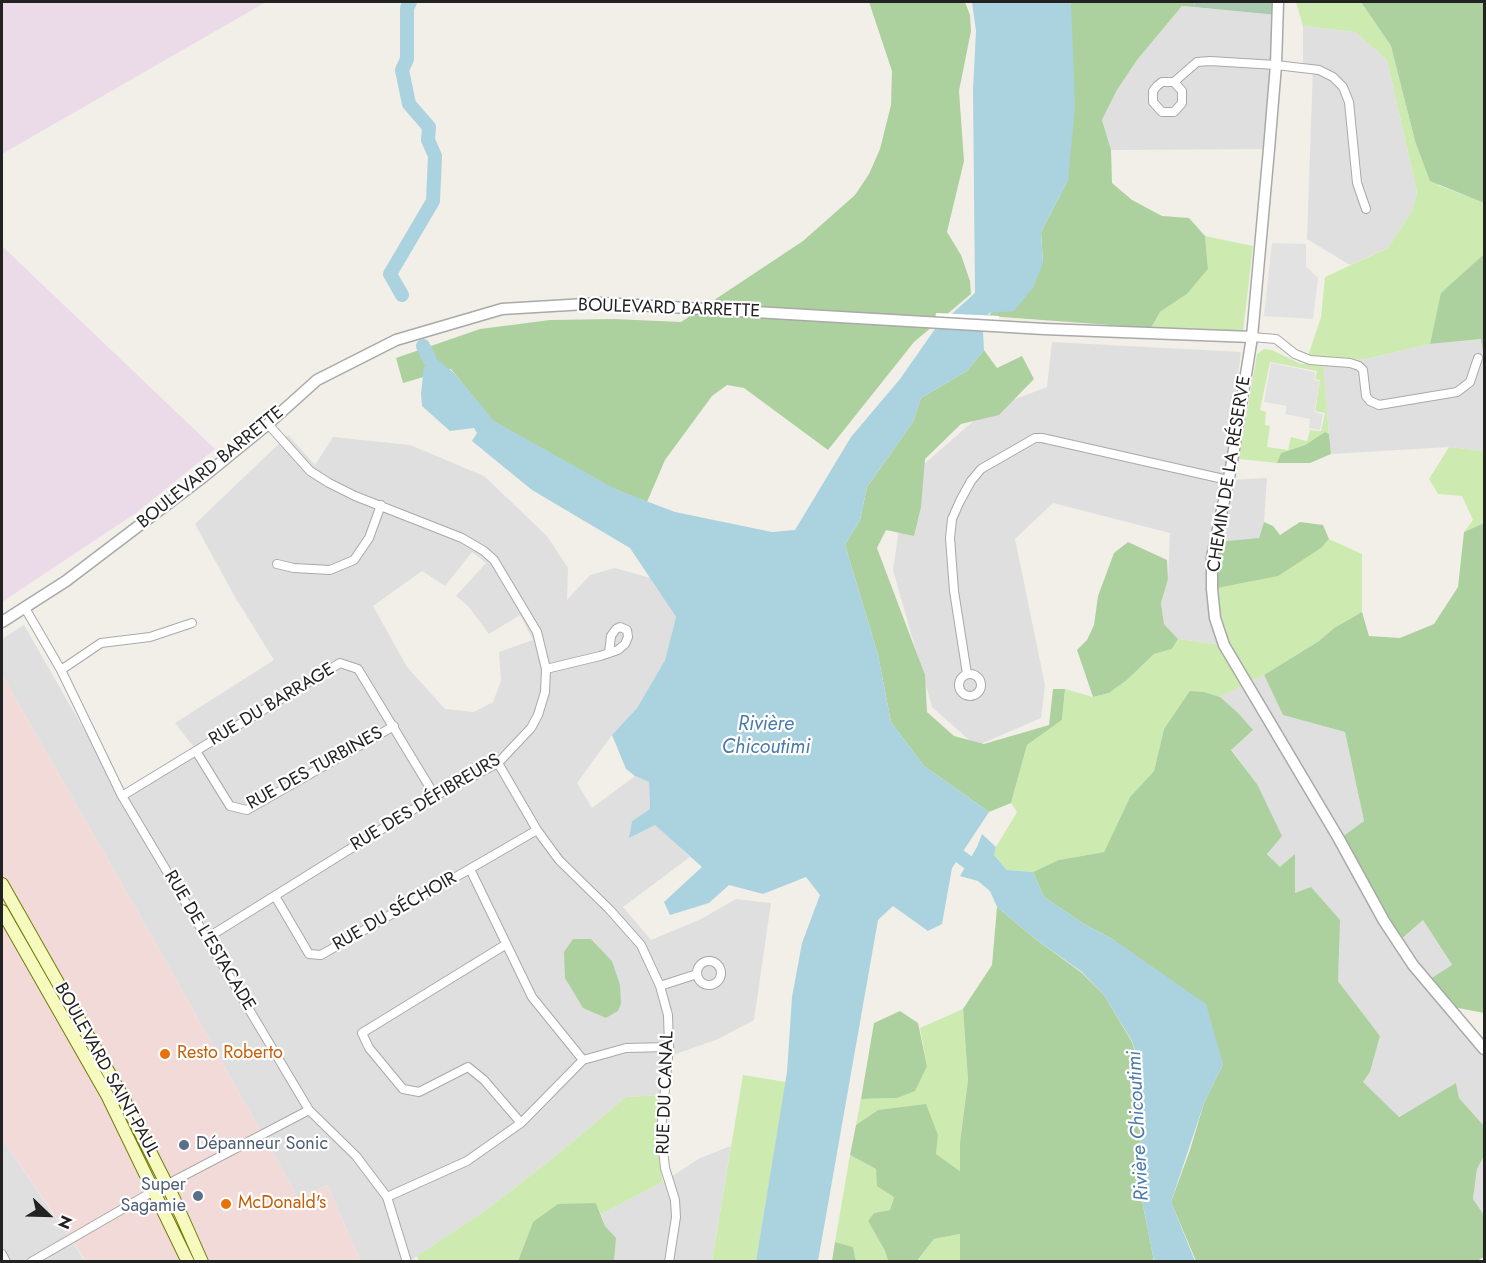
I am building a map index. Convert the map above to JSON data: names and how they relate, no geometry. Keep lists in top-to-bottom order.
{
  "streets": {
    "main road": ["BOULEVARD SAINT-PAUL"],
    "street": [
      "BOULEVARD BARRETTE",
      "CHEMIN DE LA RÉSERVE",
      "RUE DU BARRAGE",
      "RUE DES TURBINES",
      "RUE DES DÉFIBREURS",
      "RUE DU SÉCHOIR",
      "RUE DE L'ESTACADE",
      "RUE DU CANAL"
    ]
  },
  "crossings": [
    ["BOULEVARD BARRETTE", "CHEMIN DE LA RÉSERVE"],
    ["BOULEVARD BARRETTE", "RUE DES DÉFIBREURS"],
    ["BOULEVARD BARRETTE", "RUE DE L'ESTACADE"],
    ["RUE DU BARRAGE", "RUE DES TURBINES"],
    ["RUE DU BARRAGE", "RUE DES DÉFIBREURS"],
    ["RUE DU BARRAGE", "RUE DE L'ESTACADE"],
    ["RUE DES DÉFIBREURS", "RUE DU SÉCHOIR"],
    ["RUE DES DÉFIBREURS", "RUE DE L'ESTACADE"],
    ["RUE DES DÉFIBREURS", "RUE DU CANAL"],
    ["RUE DU SÉCHOIR", "RUE DU CANAL"]
  ],
  "water": ["Rivière Chicoutimi"],
  "places": [
    "Resto Roberto",
    "Dépanneur Sonic",
    "Super Sagamie",
    "McDonald's"
  ],
  "north": "bottom right"
}
